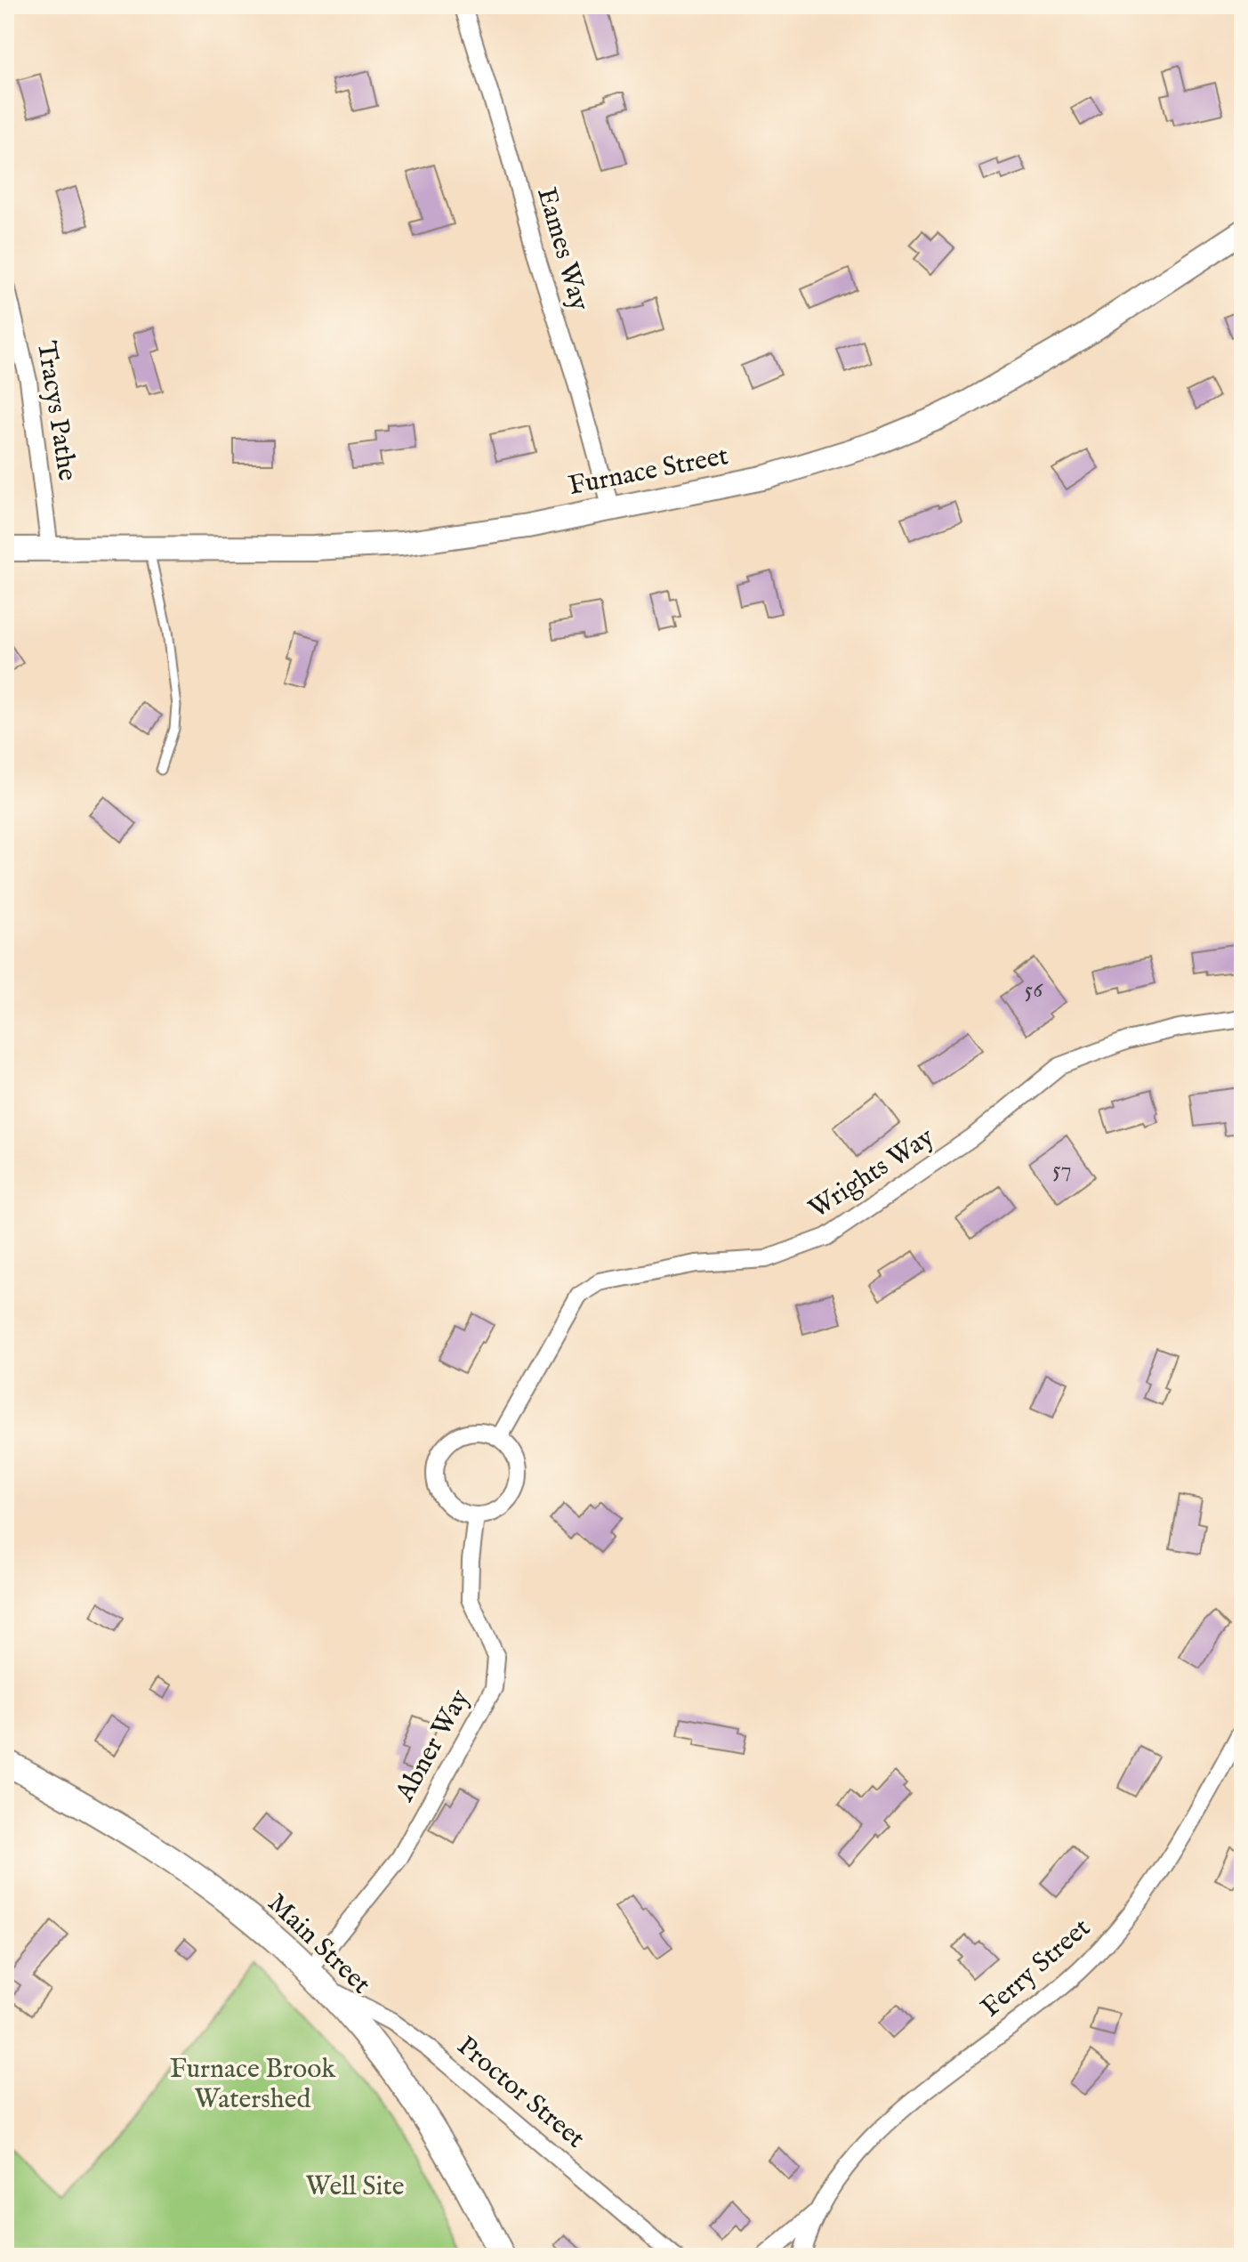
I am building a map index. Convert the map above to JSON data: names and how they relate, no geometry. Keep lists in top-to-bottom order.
{
  "streets": {
    "main road": ["Furnace Street", "Main Street"],
    "street": [
      "Eames Way",
      "Tracys Pathe",
      "Wrights Way",
      "Abner Way",
      "Ferry Street",
      "Proctor Street"
    ]
  },
  "crossings": [
    ["Eames Way", "Furnace Street"],
    ["Tracys Pathe", "Furnace Street"],
    ["Wrights Way", "Abner Way"],
    ["Abner Way", "Main Street"],
    ["Abner Way", "Proctor Street"],
    ["Main Street", "Proctor Street"]
  ],
  "parks": ["Furnace Brook Watershed", "Well Site"],
  "house_numbers": ["56", "57"]
}
